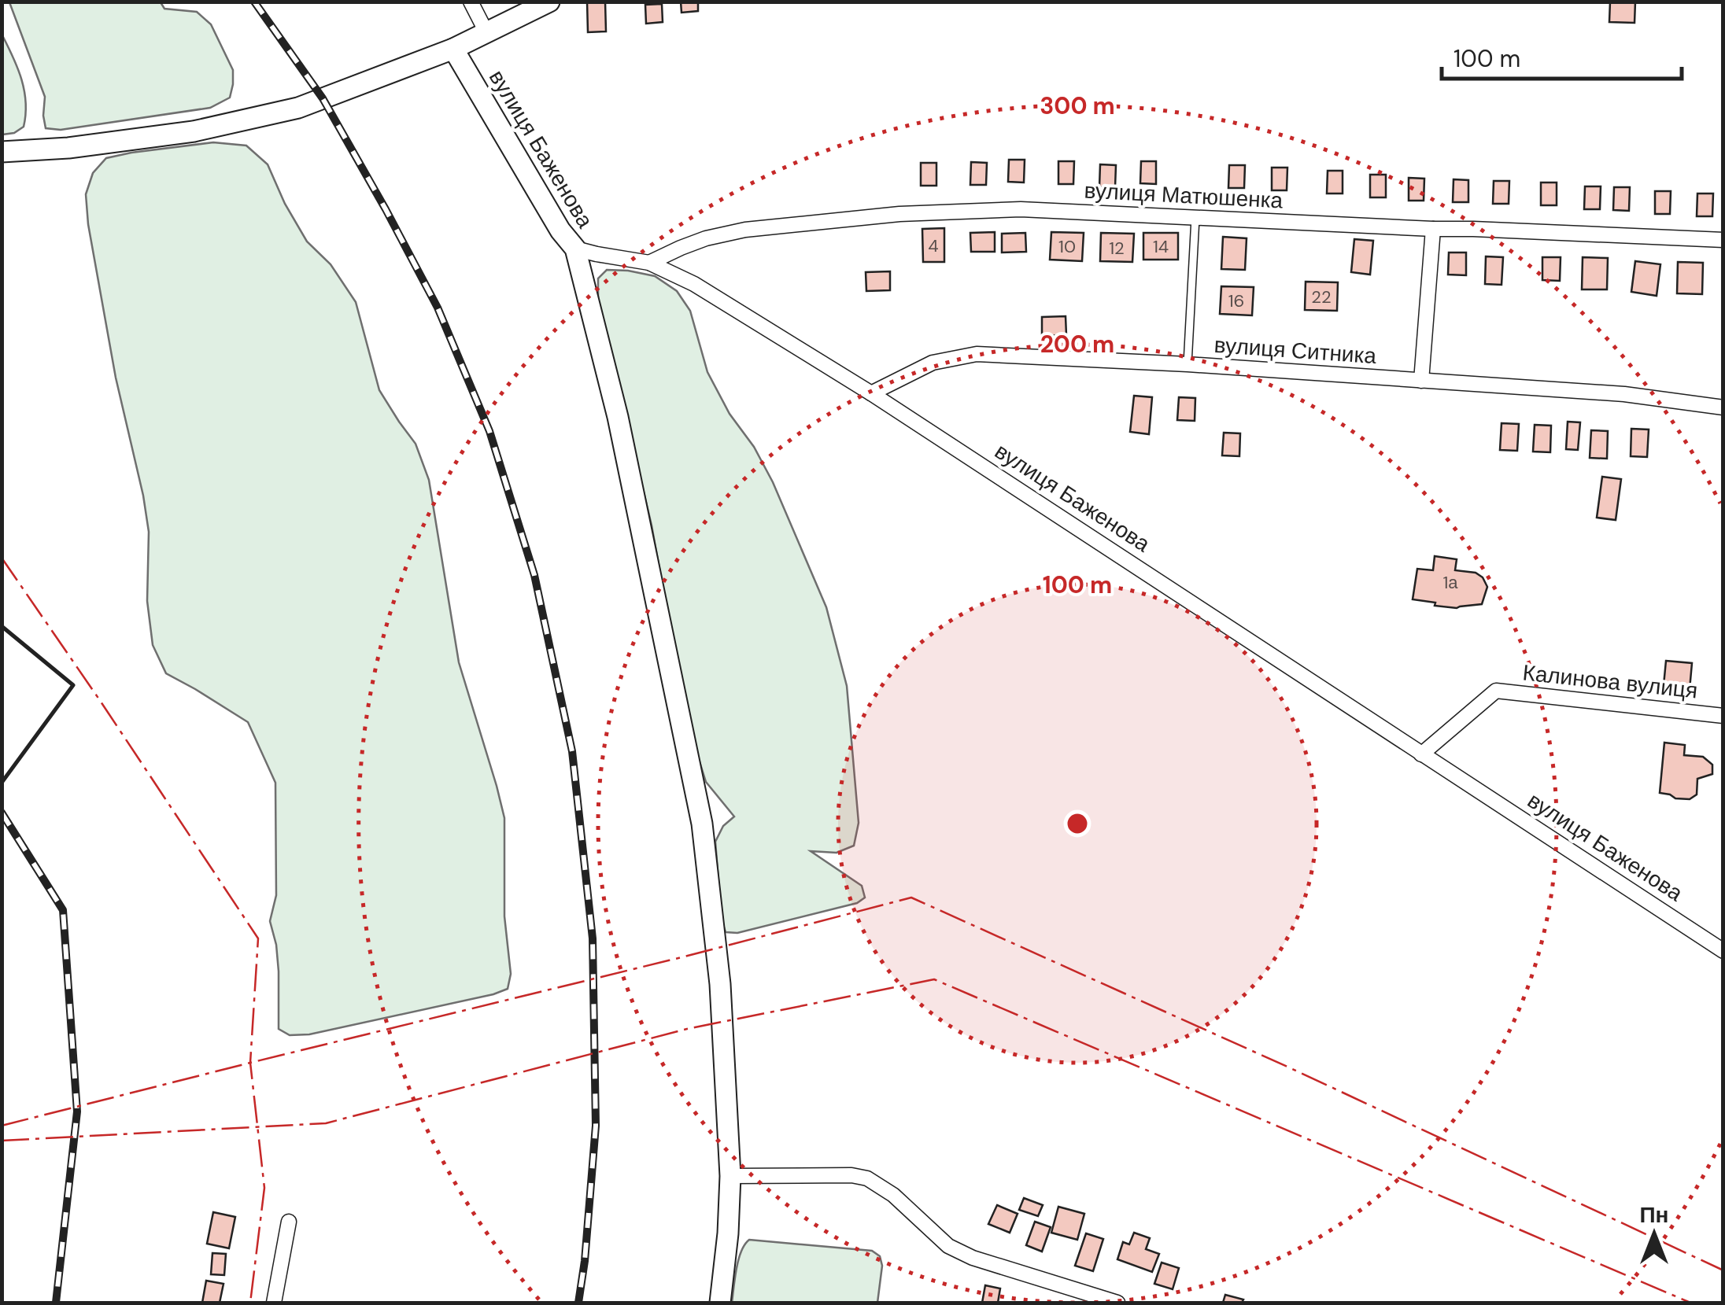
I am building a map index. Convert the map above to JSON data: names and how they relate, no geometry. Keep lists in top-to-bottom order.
{
  "streets": {
    "street": [
      "вулиця Баженова",
      "вулиця Матюшенка",
      "вулиця Ситника",
      "Калинова вулиця"
    ]
  },
  "crossings": [
    ["вулиця Баженова", "вулиця Матюшенка"],
    ["вулиця Баженова", "вулиця Ситника"],
    ["вулиця Баженова", "Калинова вулиця"]
  ],
  "house_numbers": [
    "4",
    "10",
    "14",
    "12",
    "22",
    "16",
    "1а"
  ],
  "scale_bar": "100 m",
  "north": "top",
  "rings": ["300 m", "200 m", "100 m"]
}
